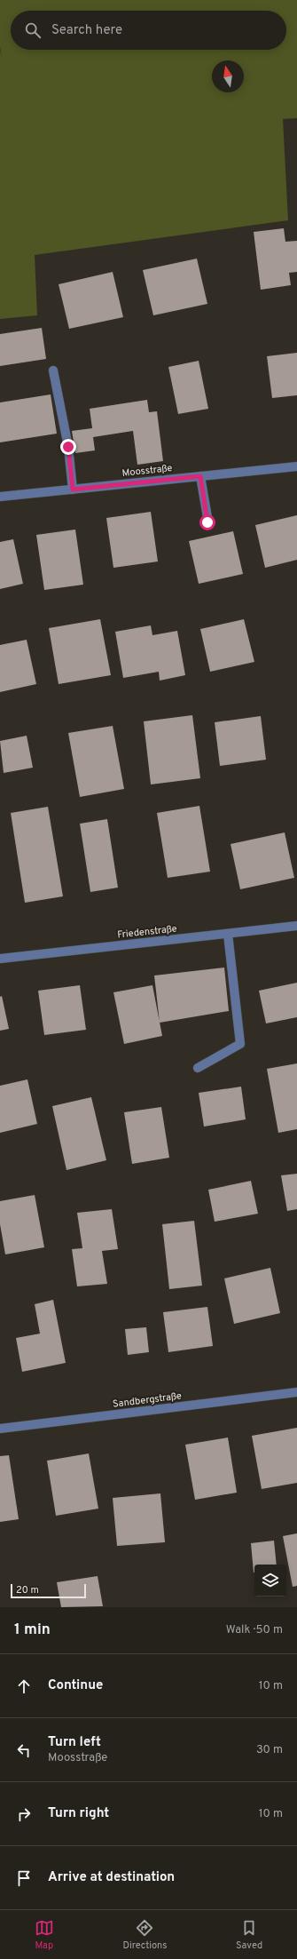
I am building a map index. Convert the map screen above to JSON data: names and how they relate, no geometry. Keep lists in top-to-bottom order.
{
  "streets": {
    "street": ["Moosstraße", "Friedenstraße", "Sandbergstraße"]
  },
  "scale_bar": "20 m",
  "north": "top",
  "page": {
    "search": "Search here",
    "scale": "20 m",
    "heading": ["1 min", "Walk · 50 m"],
    "list": [
      ["Continue", "10 m"],
      ["Turn left", "Moosstraße", "30 m"],
      ["Turn right", "10 m"],
      "Arrive at destination"
    ],
    "nav": ["Map", "Directions", "Saved"]
  }
}
